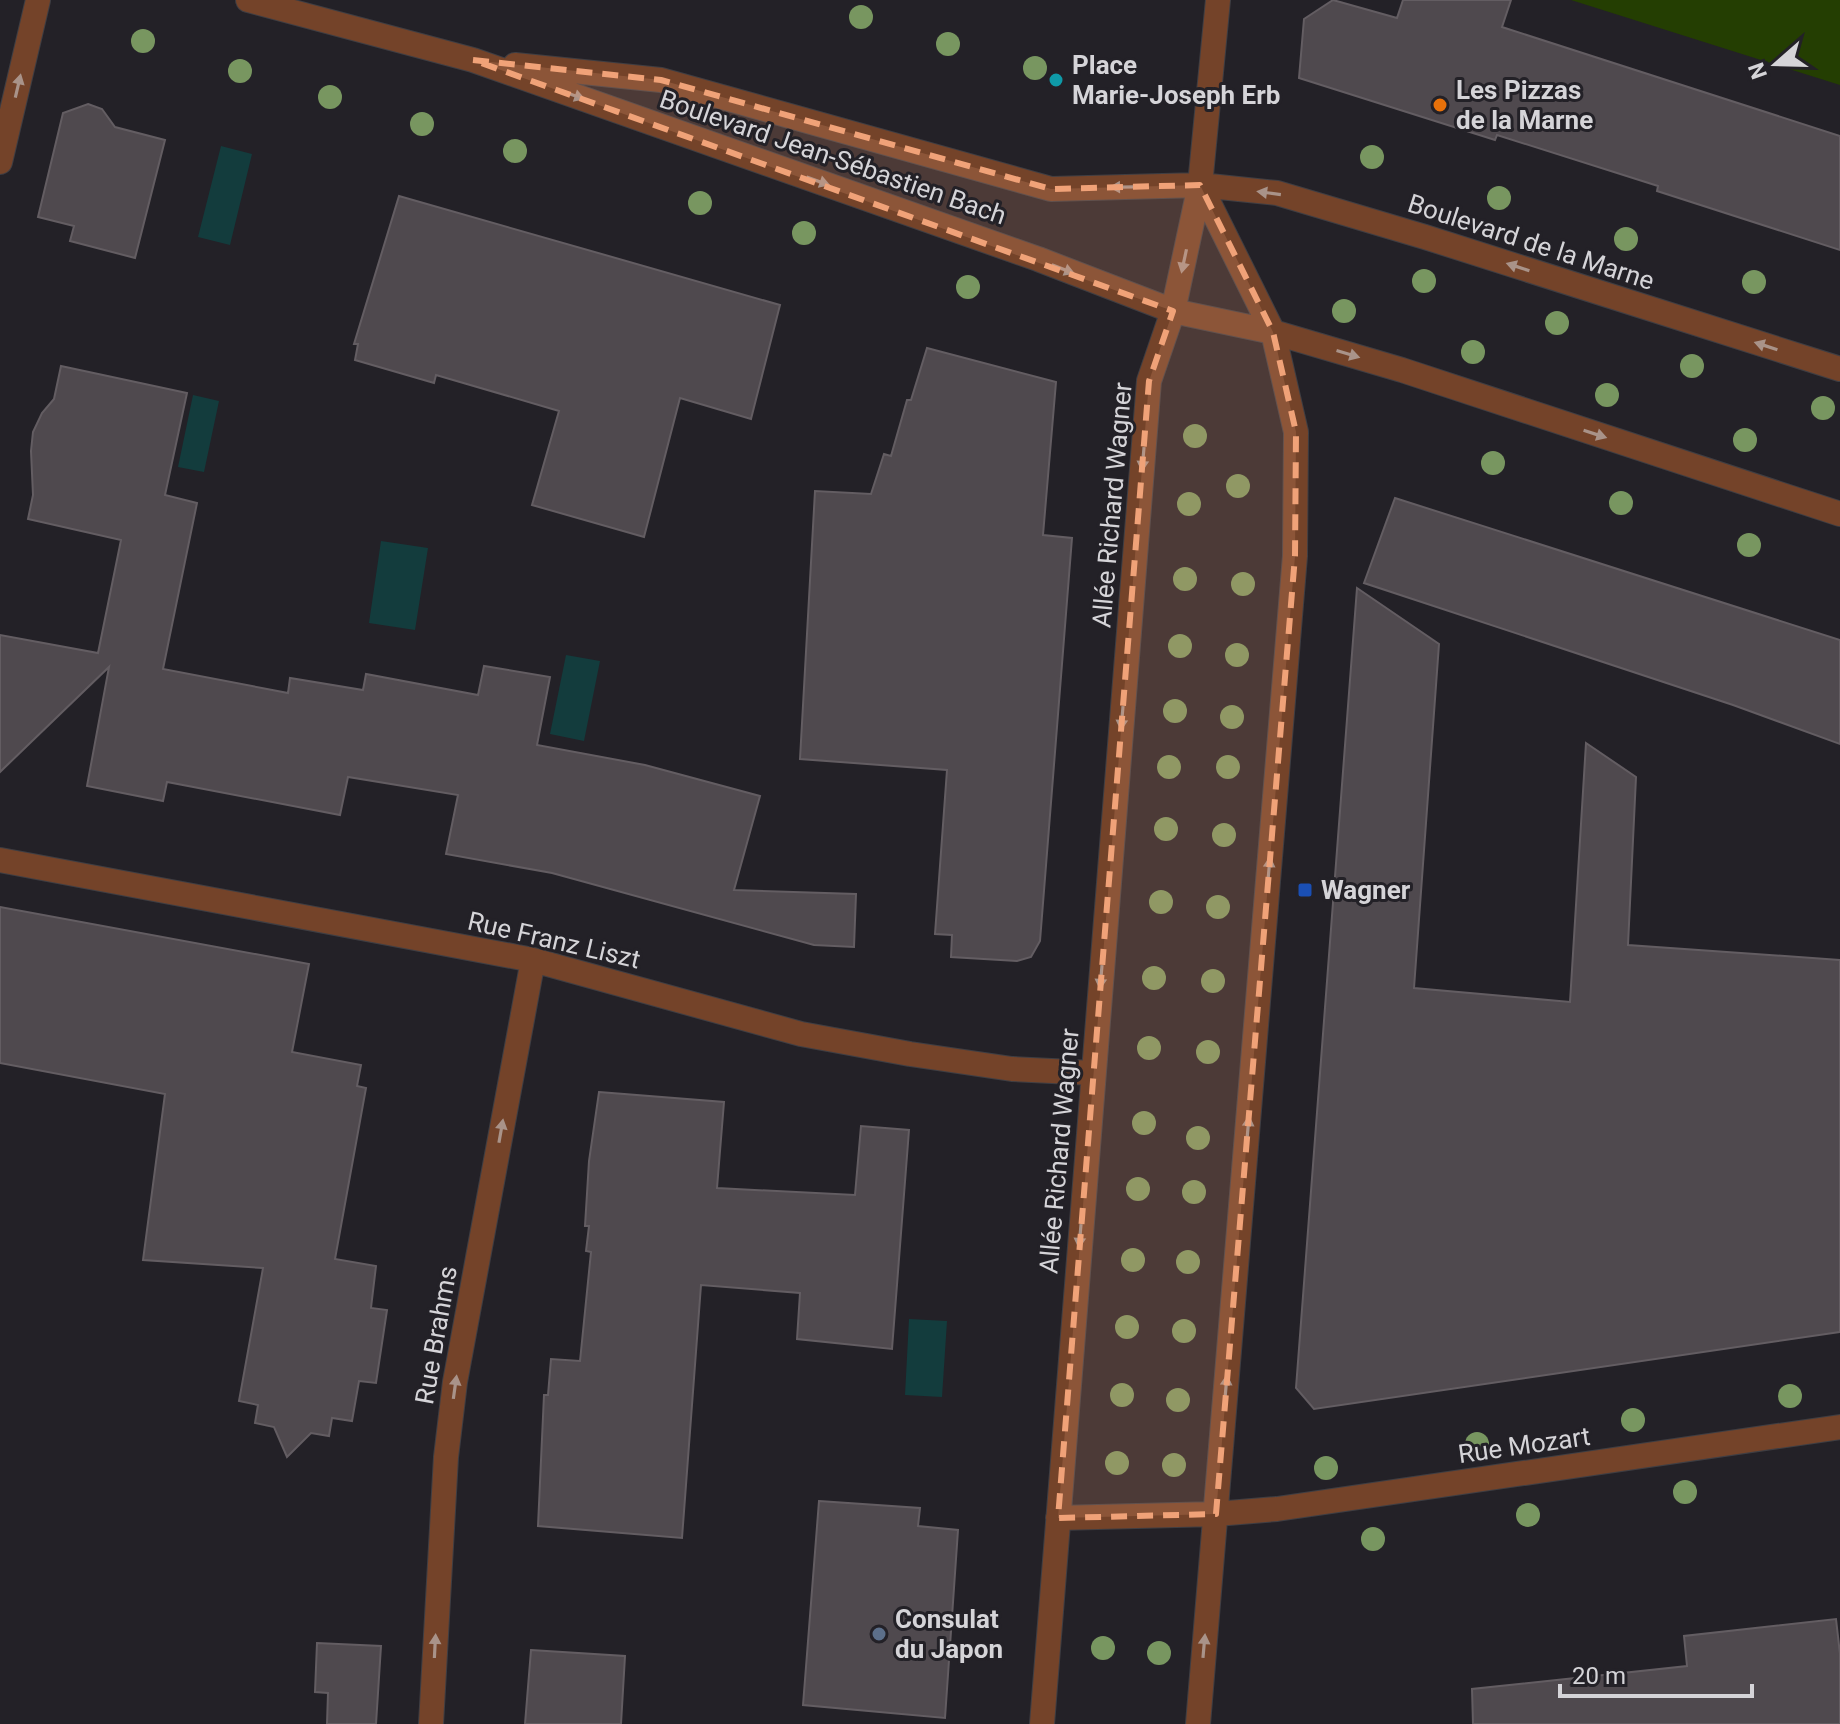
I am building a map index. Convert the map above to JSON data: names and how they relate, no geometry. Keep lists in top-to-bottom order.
{
  "streets": {
    "street": [
      "Boulevard Jean-Sébastien Bach",
      "Boulevard de la Marne",
      "Allée Richard Wagner",
      "Rue Franz Liszt",
      "Rue Brahms",
      "Rue Mozart"
    ]
  },
  "crossings": [
    ["Boulevard Jean-Sébastien Bach", "Boulevard de la Marne"],
    ["Boulevard Jean-Sébastien Bach", "Allée Richard Wagner"],
    ["Boulevard de la Marne", "Allée Richard Wagner"],
    ["Allée Richard Wagner", "Rue Franz Liszt"],
    ["Allée Richard Wagner", "Rue Mozart"],
    ["Rue Franz Liszt", "Rue Brahms"]
  ],
  "one_way": ["Rue Brahms"],
  "places": {
    "other": ["Place Marie-Joseph Erb", "Les Pizzas de la Marne", "Consulat du Japon"],
    "transit": ["Wagner"]
  },
  "scale_bar": "20 m",
  "north": "left"
}
